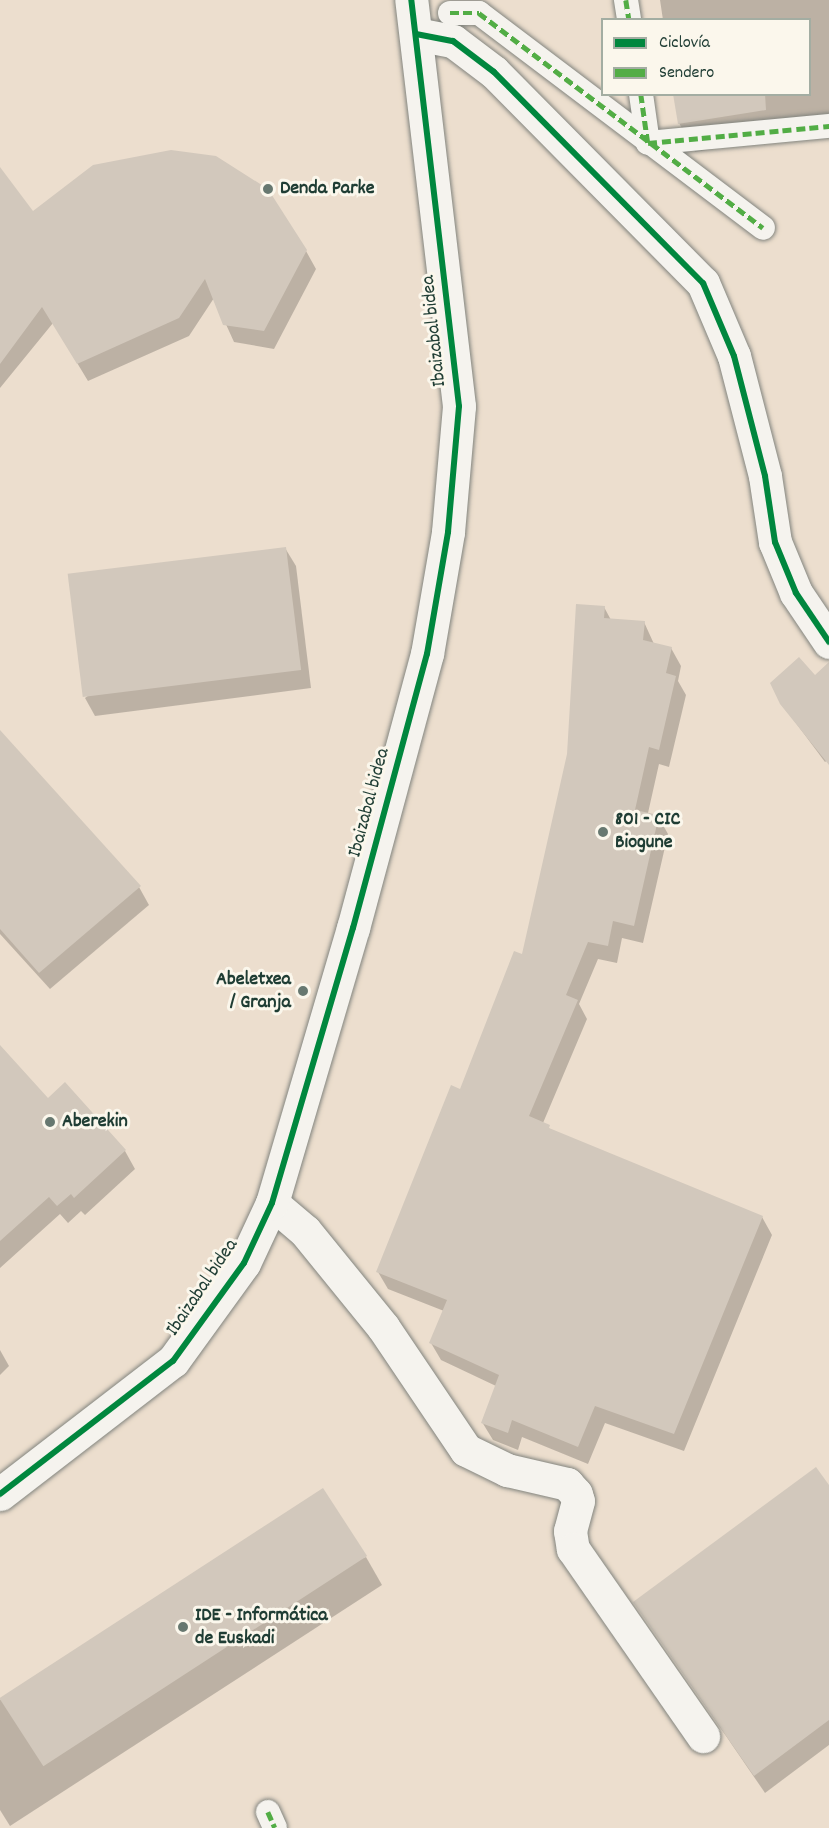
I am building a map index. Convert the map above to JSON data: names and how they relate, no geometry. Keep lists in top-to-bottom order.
{
  "streets": {
    "street": ["Ibaizabal bidea"]
  },
  "places": [
    "Denda Parke",
    "801 - CIC Biogune",
    "Abeletxea / Granja",
    "Aberekin",
    "IDE - Informática de Euskadi"
  ],
  "legend": ["Ciclovía", "Sendero"]
}
